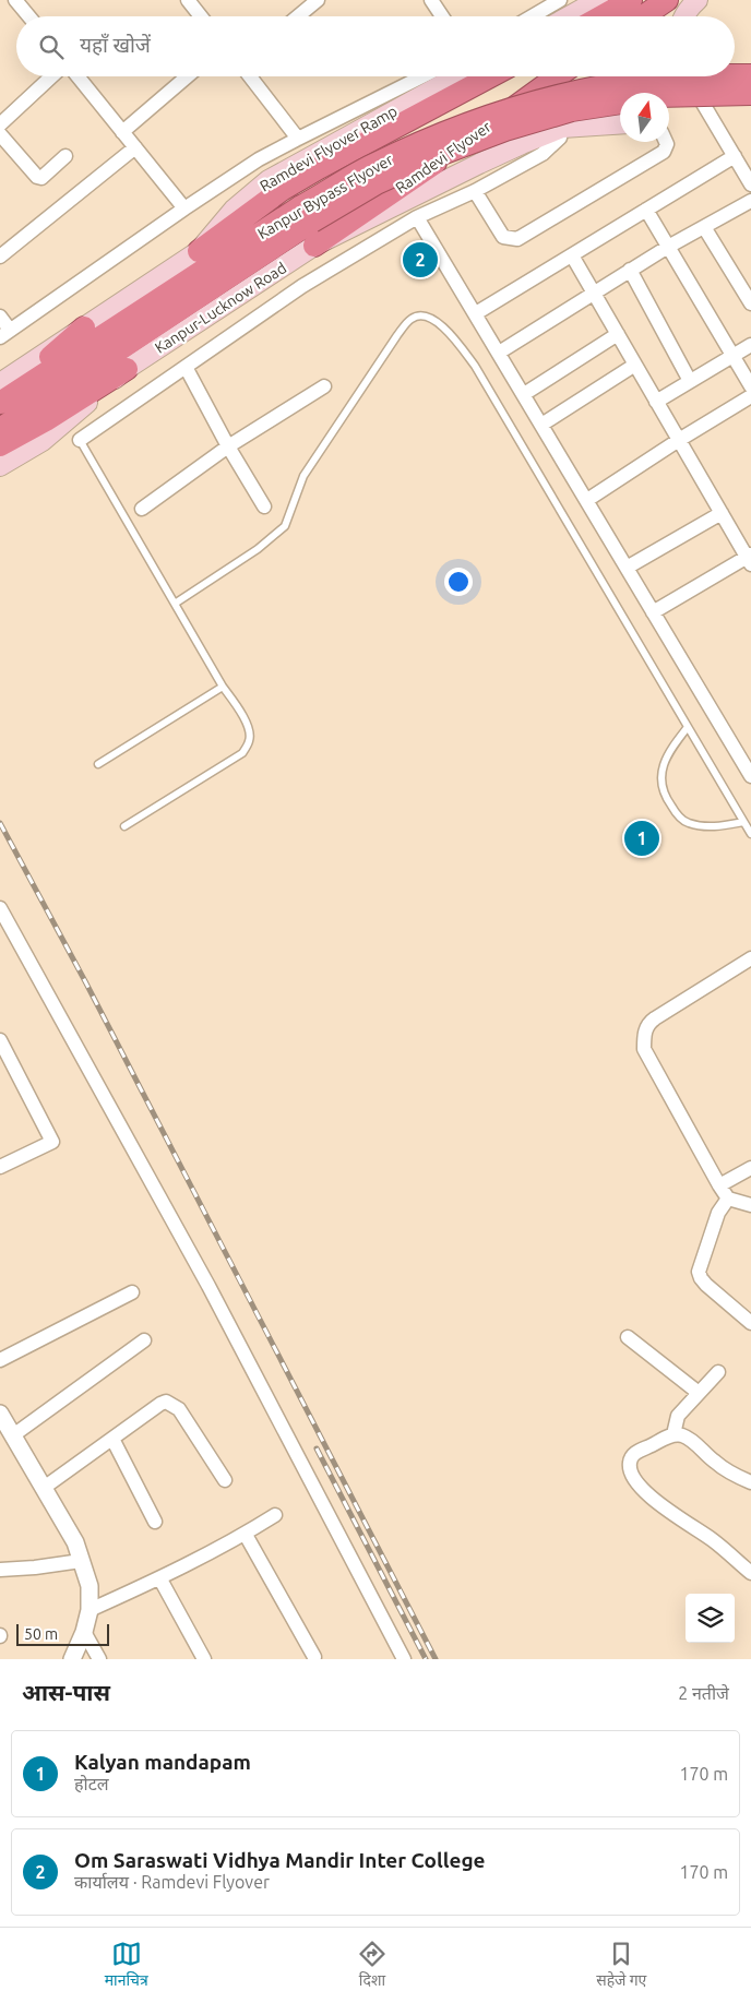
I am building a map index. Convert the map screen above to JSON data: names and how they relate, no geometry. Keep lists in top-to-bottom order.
{
  "streets": {
    "highway": ["Ramdevi Flyover", "Kanpur Bypass Flyover"],
    "main road": ["Ramdevi Flyover Ramp", "Kanpur-Lucknow Road"]
  },
  "crossings": [
    ["Ramdevi Flyover", "Kanpur-Lucknow Road"]
  ],
  "scale_bar": "50 m",
  "north": "top",
  "page": {
    "search": "यहाँ खोजें",
    "pins": ["2", "1"],
    "scale": "50 m",
    "heading": ["आस-पास", "2 नतीजे"],
    "list": [
      {
        "mark": "1",
        "name": "Kalyan mandapam",
        "note": "होटल",
        "value": "170 m"
      },
      {
        "mark": "2",
        "name": "Om Saraswati Vidhya Mandir Inter College",
        "note": "कार्यालय · Ramdevi Flyover",
        "value": "170 m"
      }
    ],
    "nav": ["मानचित्र", "दिशा", "सहेजे गए"]
  }
}
